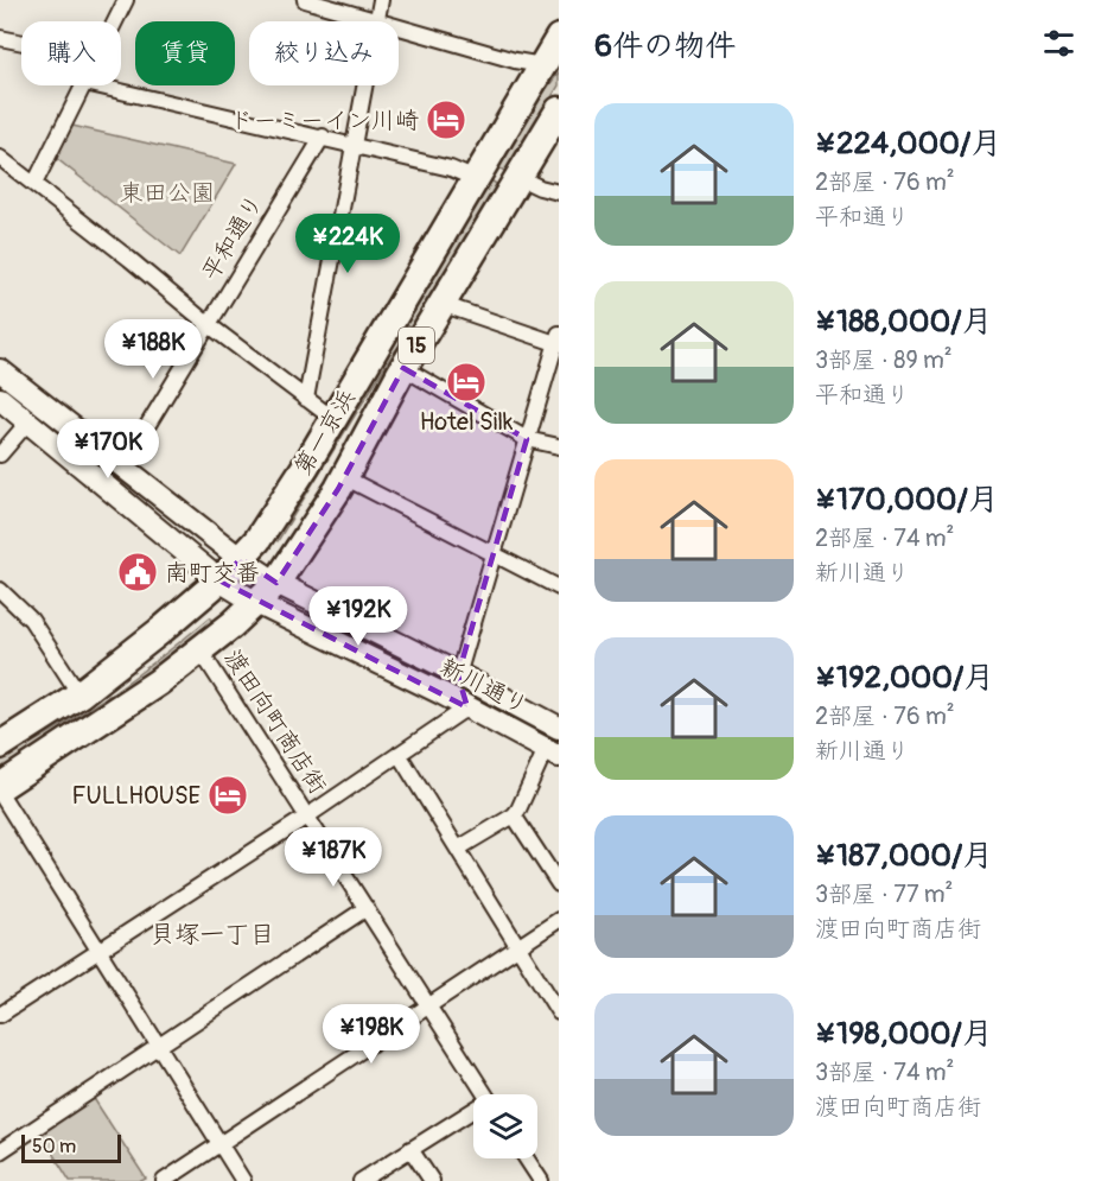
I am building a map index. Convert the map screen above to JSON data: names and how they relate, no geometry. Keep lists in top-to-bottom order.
{
  "streets": {
    "highway": ["15", "第一京浜"],
    "main road": ["新川通り"],
    "street": ["平和通り", "渡田向町商店街"]
  },
  "crossings": [
    ["平和通り", "新川通り"],
    ["第一京浜", "新川通り"],
    ["第一京浜", "渡田向町商店街"]
  ],
  "districts": ["貝塚一丁目"],
  "parks": ["東田公園"],
  "places": {
    "hotel": ["ドーミーイン川崎", "Hotel Silk", "FULLHOUSE"],
    "public building": ["南町交番"]
  },
  "scale_bar": "50 m",
  "page": {
    "heading": "6件の物件",
    "chip": ["購入", "賃貸", "絞り込み"],
    "list": [
      {
        "name": "¥224,000/月",
        "note": "2部屋 · 76 m² · 平和通り"
      },
      {
        "name": "¥188,000/月",
        "note": "3部屋 · 89 m² · 平和通り"
      },
      {
        "name": "¥170,000/月",
        "note": "2部屋 · 74 m² · 新川通り"
      },
      {
        "name": "¥192,000/月",
        "note": "2部屋 · 76 m² · 新川通り"
      },
      {
        "name": "¥187,000/月",
        "note": "3部屋 · 77 m² · 渡田向町商店街"
      },
      {
        "name": "¥198,000/月",
        "note": "3部屋 · 74 m² · 渡田向町商店街"
      }
    ],
    "price": [
      "¥224K",
      "¥188K",
      "¥170K",
      "¥192K",
      "¥187K",
      "¥198K"
    ],
    "scale": "50 m"
  }
}
